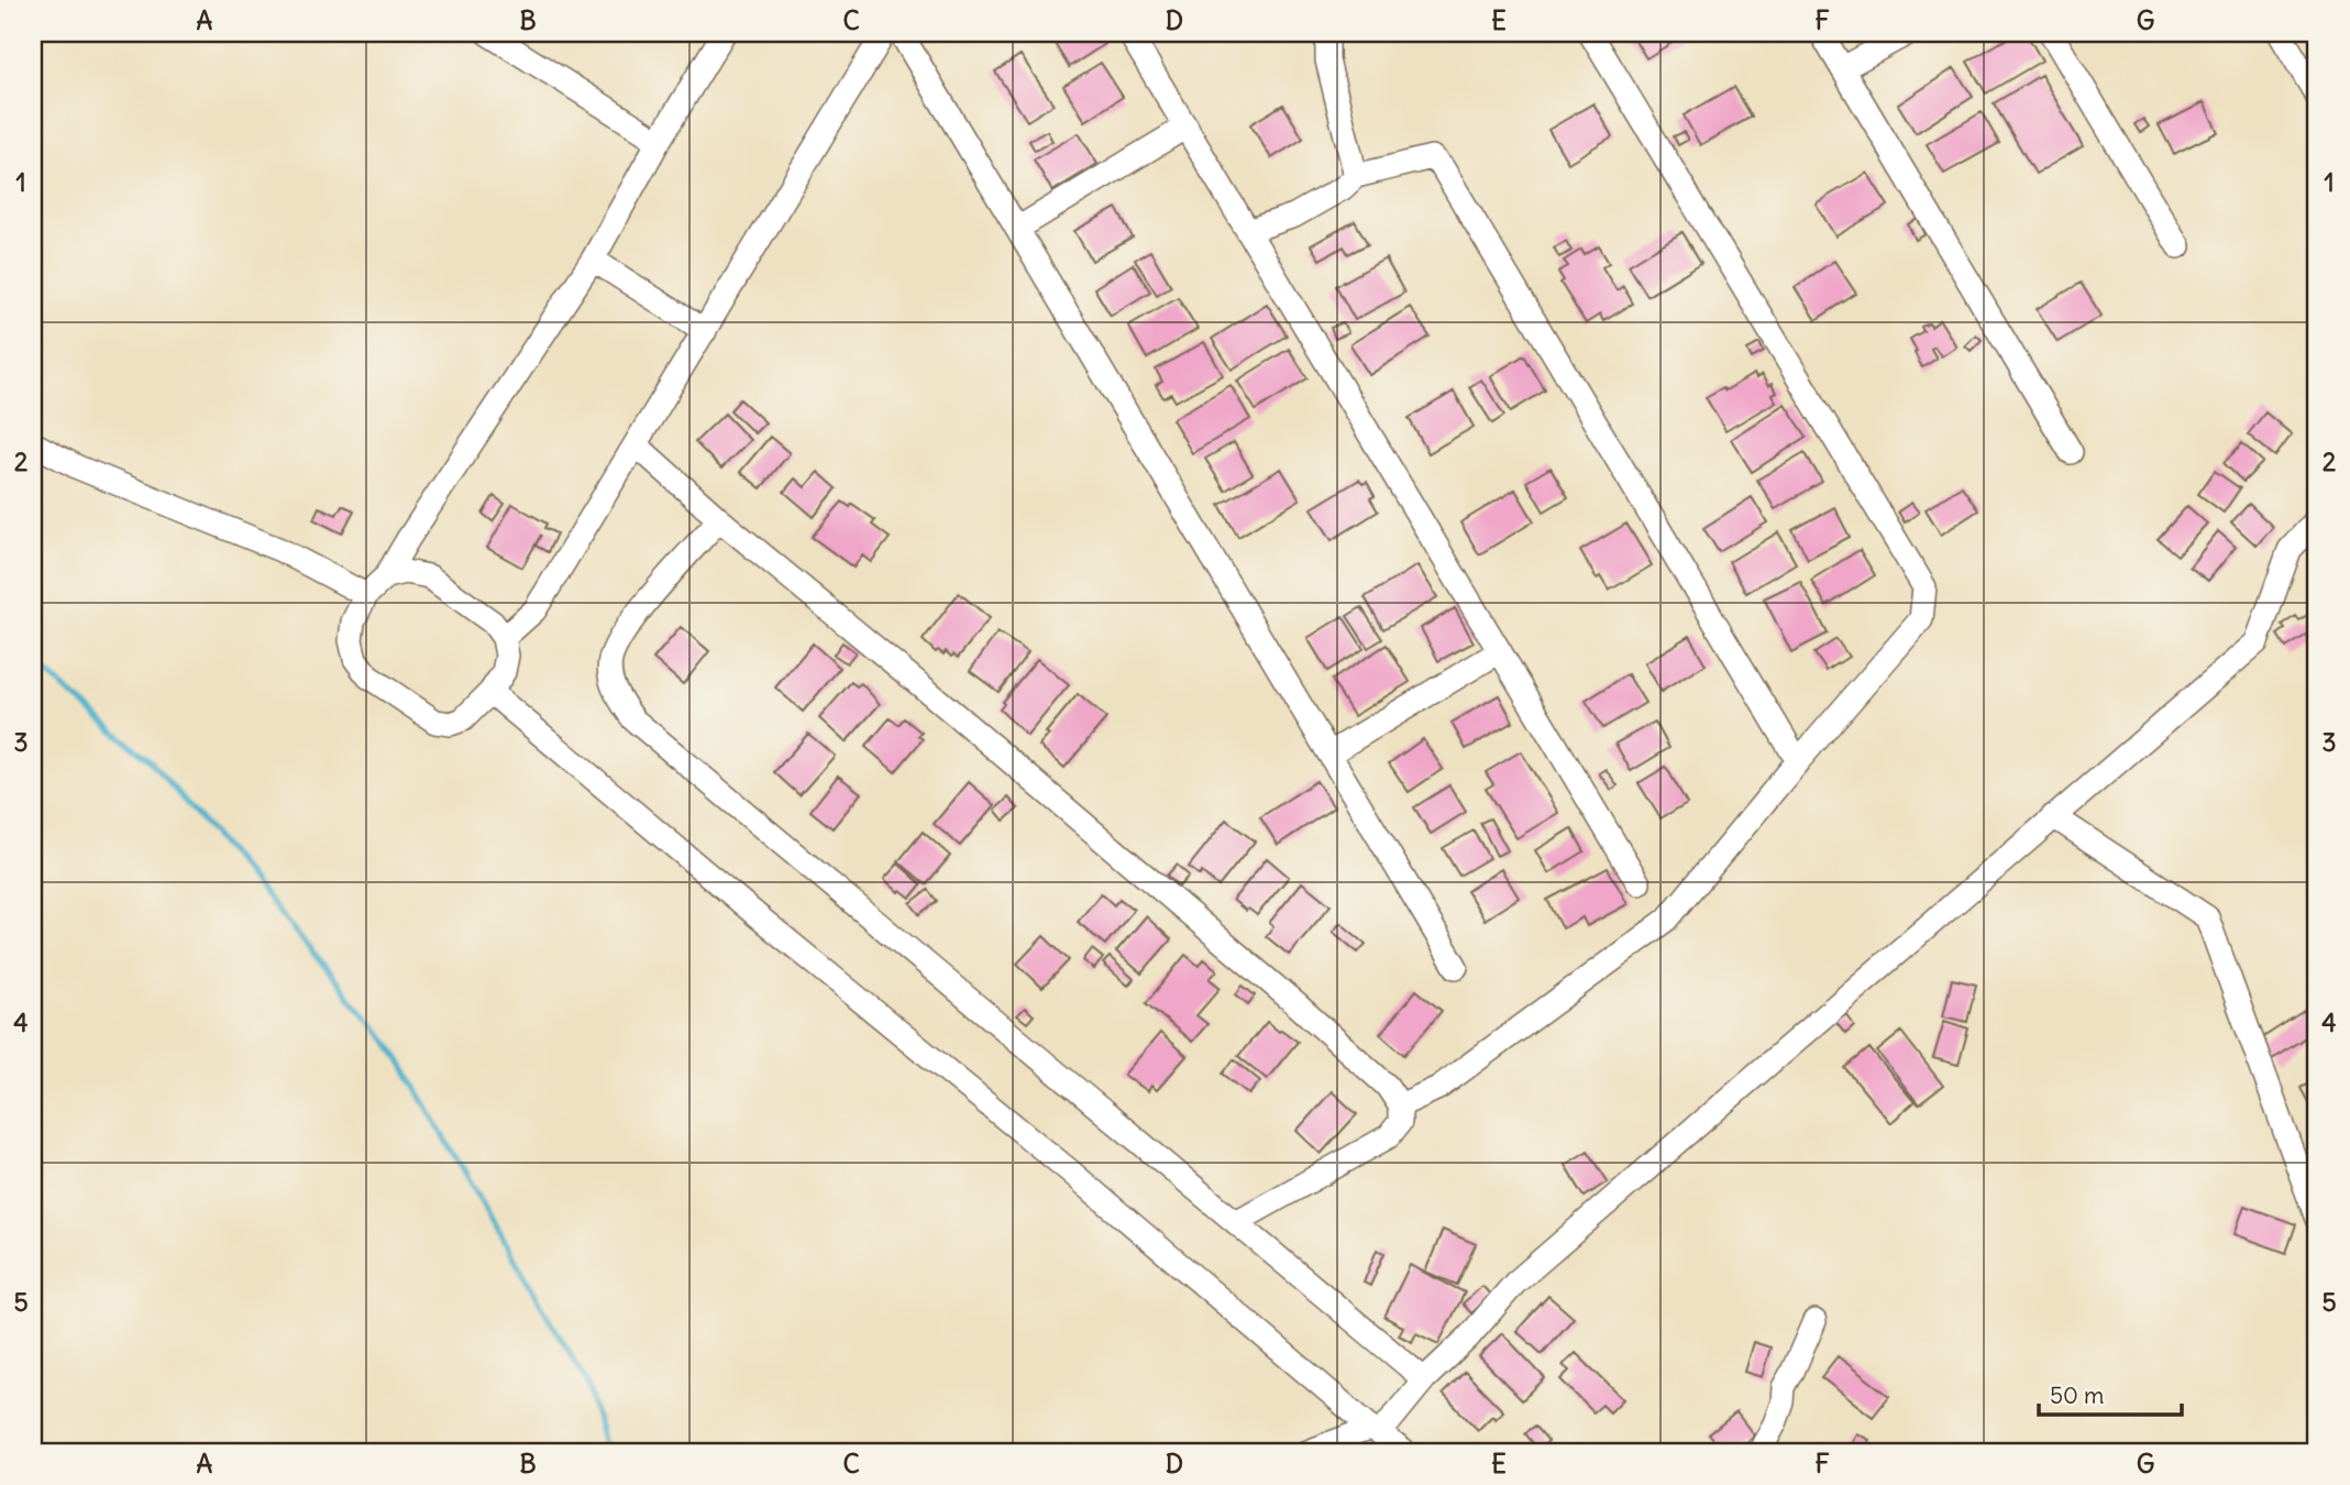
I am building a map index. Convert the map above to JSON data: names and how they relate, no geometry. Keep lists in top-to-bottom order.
{
  "scale_bar": "50 m",
  "grid": {
    "columns": [
      "A",
      "B",
      "C",
      "D",
      "E",
      "F",
      "G"
    ],
    "rows": [
      "1",
      "2",
      "3",
      "4",
      "5"
    ]
  }
}
